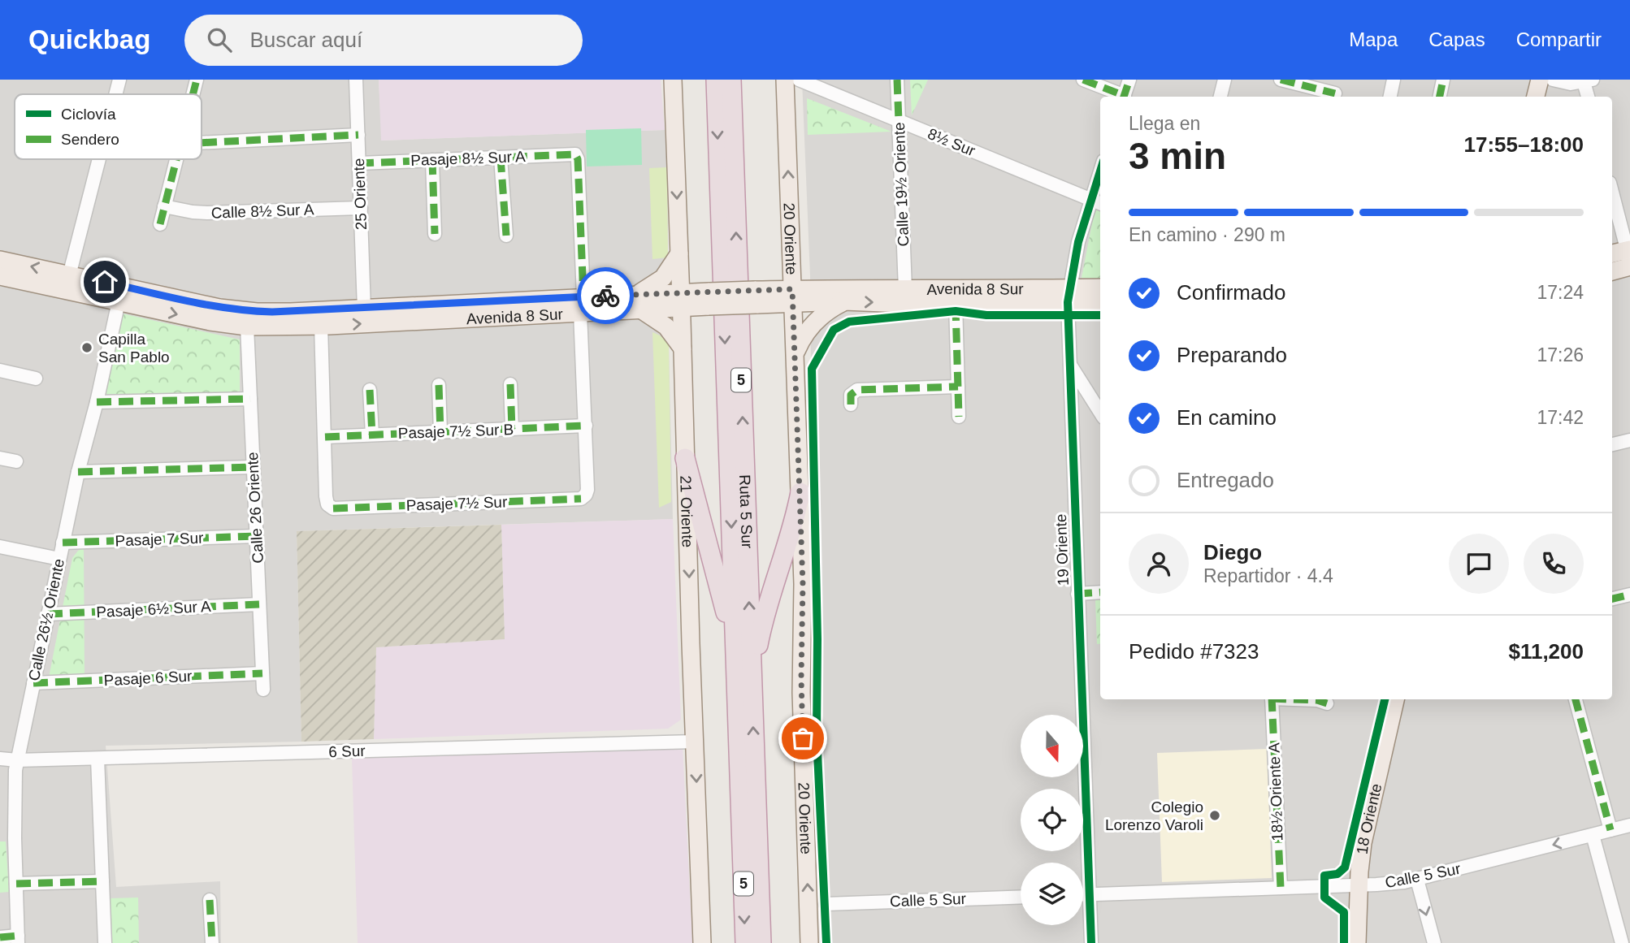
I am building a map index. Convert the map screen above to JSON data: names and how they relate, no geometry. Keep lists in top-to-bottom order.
{
  "streets": {
    "highway": ["5", "Ruta 5 Sur"],
    "main road": [
      "20 Oriente",
      "Avenida 8 Sur",
      "21 Oriente",
      "18 Oriente"
    ],
    "street": [
      "8½ Sur",
      "Pasaje 8½ Sur A",
      "Calle 19½ Oriente",
      "25 Oriente",
      "Calle 8½ Sur A",
      "Pasaje 7½ Sur B",
      "Pasaje 7½ Sur",
      "Calle 26 Oriente",
      "Pasaje 7 Sur",
      "19 Oriente",
      "Pasaje 6½ Sur A",
      "Calle 26½ Oriente",
      "Pasaje 6 Sur",
      "6 Sur",
      "18½ Oriente A",
      "Calle 5 Sur"
    ]
  },
  "crossings": [
    ["8½ Sur", "Calle 19½ Oriente"],
    ["8½ Sur", "19 Oriente"],
    ["Pasaje 8½ Sur A", "25 Oriente"],
    ["Pasaje 8½ Sur A", "Avenida 8 Sur"],
    ["Calle 19½ Oriente", "Avenida 8 Sur"],
    ["25 Oriente", "Calle 8½ Sur A"],
    ["25 Oriente", "Avenida 8 Sur"],
    ["20 Oriente", "Avenida 8 Sur"],
    ["Avenida 8 Sur", "Calle 26 Oriente"],
    ["Avenida 8 Sur", "21 Oriente"],
    ["Avenida 8 Sur", "19 Oriente"],
    ["Avenida 8 Sur", "Calle 26½ Oriente"],
    ["Pasaje 7½ Sur B", "Pasaje 7½ Sur"],
    ["Calle 26 Oriente", "Pasaje 7 Sur"],
    ["Calle 26 Oriente", "Pasaje 6½ Sur A"],
    ["Calle 26 Oriente", "Pasaje 6 Sur"],
    ["21 Oriente", "6 Sur"],
    ["Pasaje 7 Sur", "Calle 26½ Oriente"],
    ["19 Oriente", "Calle 5 Sur"],
    ["Pasaje 6½ Sur A", "Calle 26½ Oriente"],
    ["Calle 26½ Oriente", "Pasaje 6 Sur"],
    ["Calle 26½ Oriente", "6 Sur"],
    ["18½ Oriente A", "Calle 5 Sur"],
    ["18 Oriente", "Calle 5 Sur"]
  ],
  "one_way": ["20 Oriente", "21 Oriente"],
  "places": ["Capilla San Pablo", "Colegio Lorenzo Varoli"],
  "legend": ["Ciclovía", "Sendero"],
  "north": "bottom",
  "page": {
    "header": "Quickbag",
    "search": "Buscar aquí",
    "nav": ["Mapa", "Capas", "Compartir"],
    "heading": ["3 min", "Llega en", "17:55–18:00"],
    "panel": [
      "Diego",
      "Repartidor · 4.4",
      "Pedido #7323",
      "$11,200"
    ],
    "bar": "En camino · 290 m",
    "list": [
      ["Confirmado", "17:24"],
      ["Preparando", "17:26"],
      ["En camino", "17:42"],
      "Entregado"
    ]
  }
}
